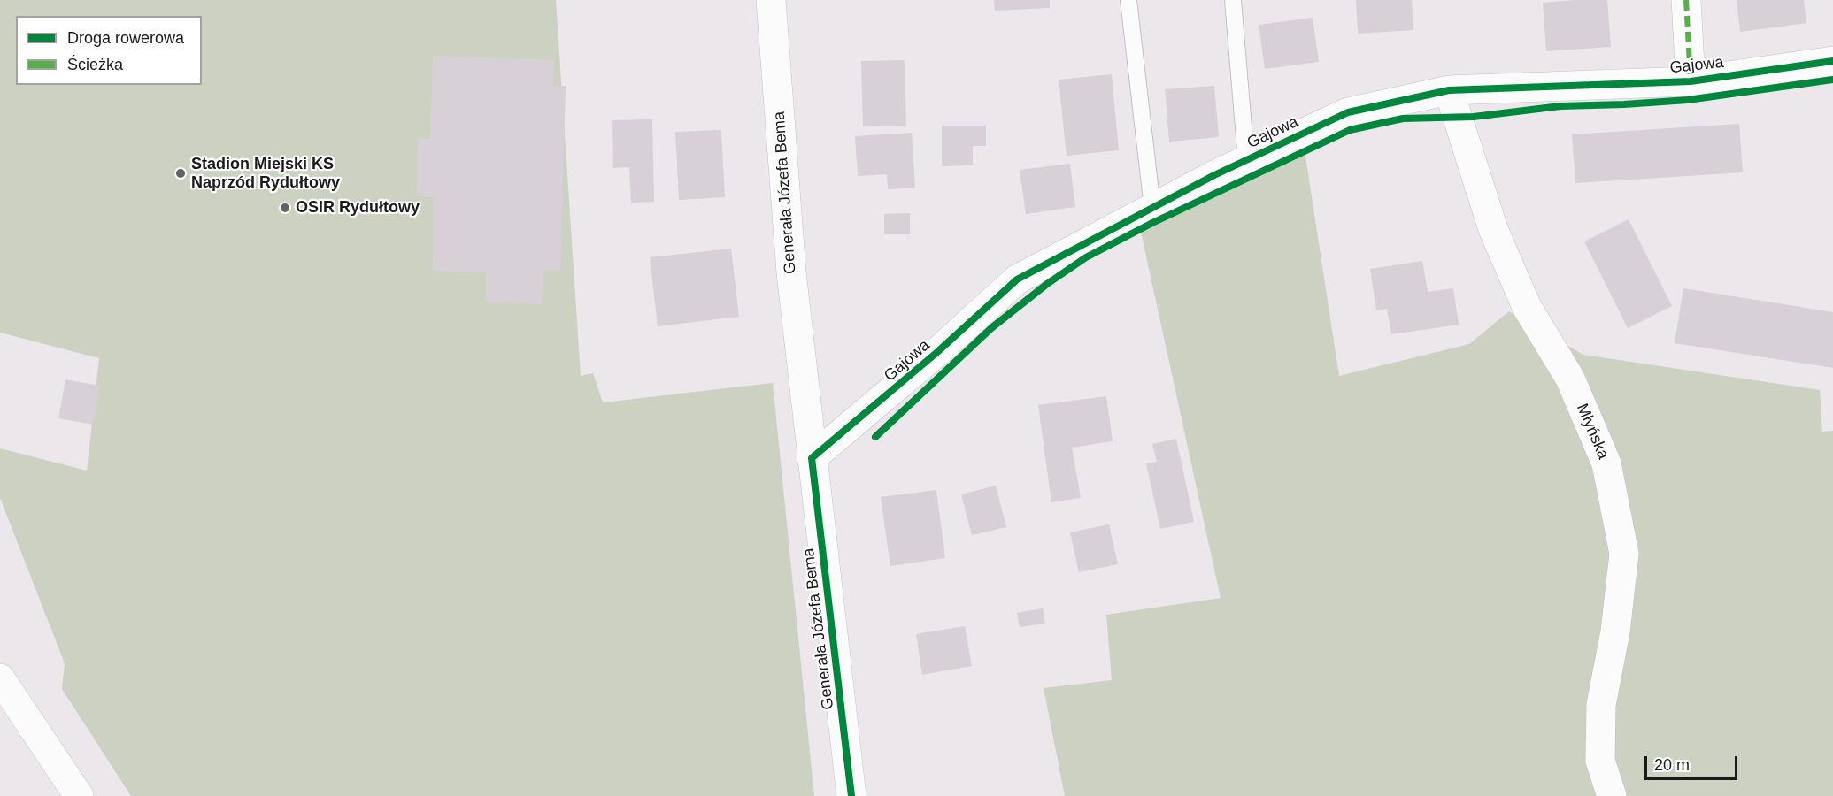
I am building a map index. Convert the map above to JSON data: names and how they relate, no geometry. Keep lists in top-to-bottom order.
{
  "streets": {
    "street": ["Gajowa", "Generała Józefa Bema", "Młyńska"]
  },
  "crossings": [
    ["Gajowa", "Generała Józefa Bema"],
    ["Gajowa", "Młyńska"]
  ],
  "places": ["Stadion Miejski KS Naprzód Rydułtowy", "OSiR Rydułtowy"],
  "legend": ["Droga rowerowa", "Ścieżka"],
  "scale_bar": "20 m"
}
